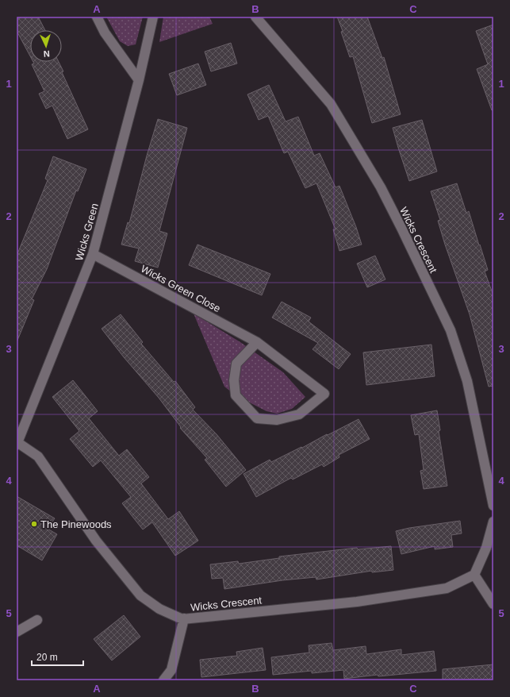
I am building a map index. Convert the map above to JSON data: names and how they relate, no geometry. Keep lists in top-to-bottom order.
{
  "streets": {
    "street": ["Wicks Green", "Wicks Crescent", "Wicks Green Close"]
  },
  "crossings": [
    ["Wicks Green", "Wicks Crescent"],
    ["Wicks Green", "Wicks Green Close"]
  ],
  "places": ["The Pinewoods"],
  "scale_bar": "20 m",
  "north": "bottom",
  "grid": {
    "columns": ["A", "B", "C"],
    "rows": [
      "1",
      "2",
      "3",
      "4",
      "5"
    ]
  }
}
